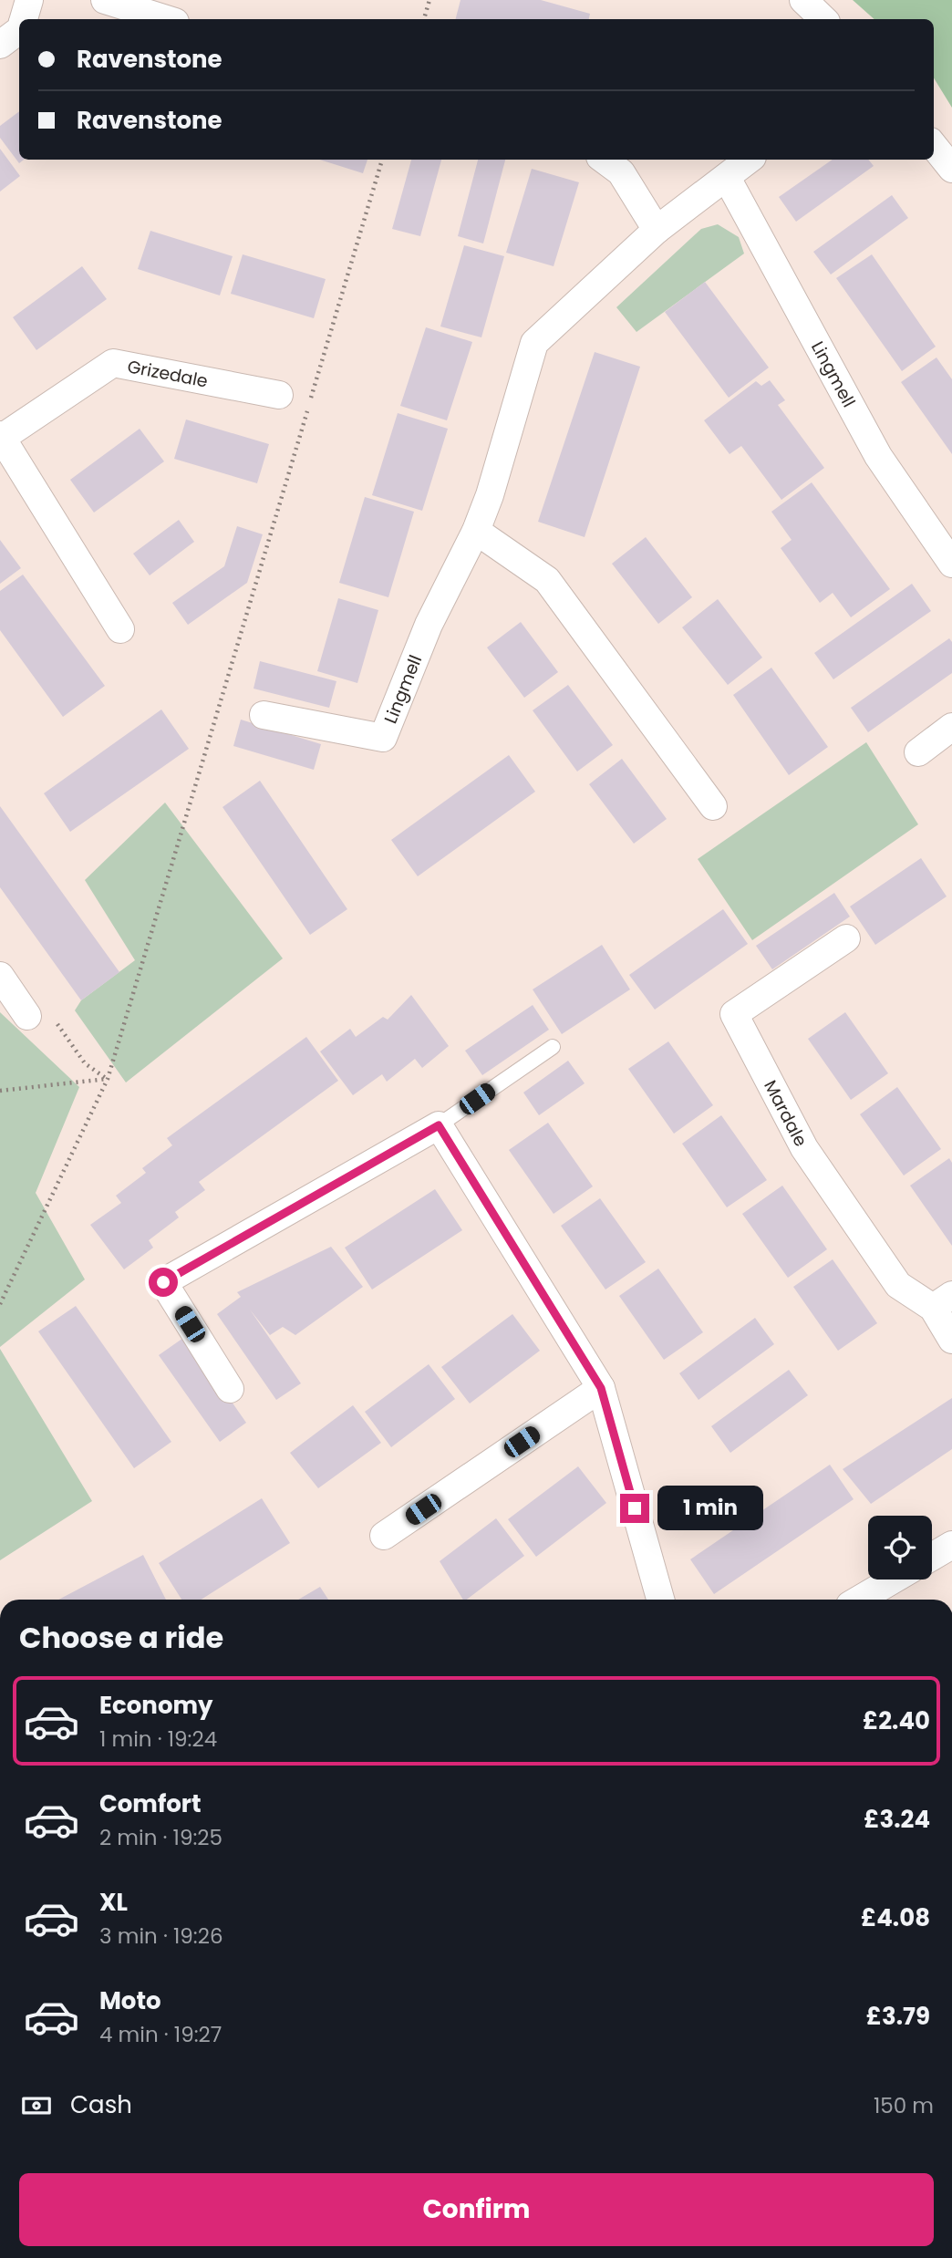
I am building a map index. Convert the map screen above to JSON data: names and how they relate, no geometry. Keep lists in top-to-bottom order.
{
  "streets": {
    "street": ["Grizedale", "Lingmell", "Mardale"]
  },
  "page": {
    "banner": ["Ravenstone", "Ravenstone"],
    "bubble": "1 min",
    "heading": "Choose a ride",
    "list": [
      {
        "name": "Economy",
        "note": "1 min · 19:24",
        "value": "£2.40"
      },
      {
        "name": "Comfort",
        "note": "2 min · 19:25",
        "value": "£3.24"
      },
      {
        "name": "XL",
        "note": "3 min · 19:26",
        "value": "£4.08"
      },
      {
        "name": "Moto",
        "note": "4 min · 19:27",
        "value": "£3.79"
      }
    ],
    "pay": ["Cash", "150 m"],
    "buttons": "Confirm"
  }
}
